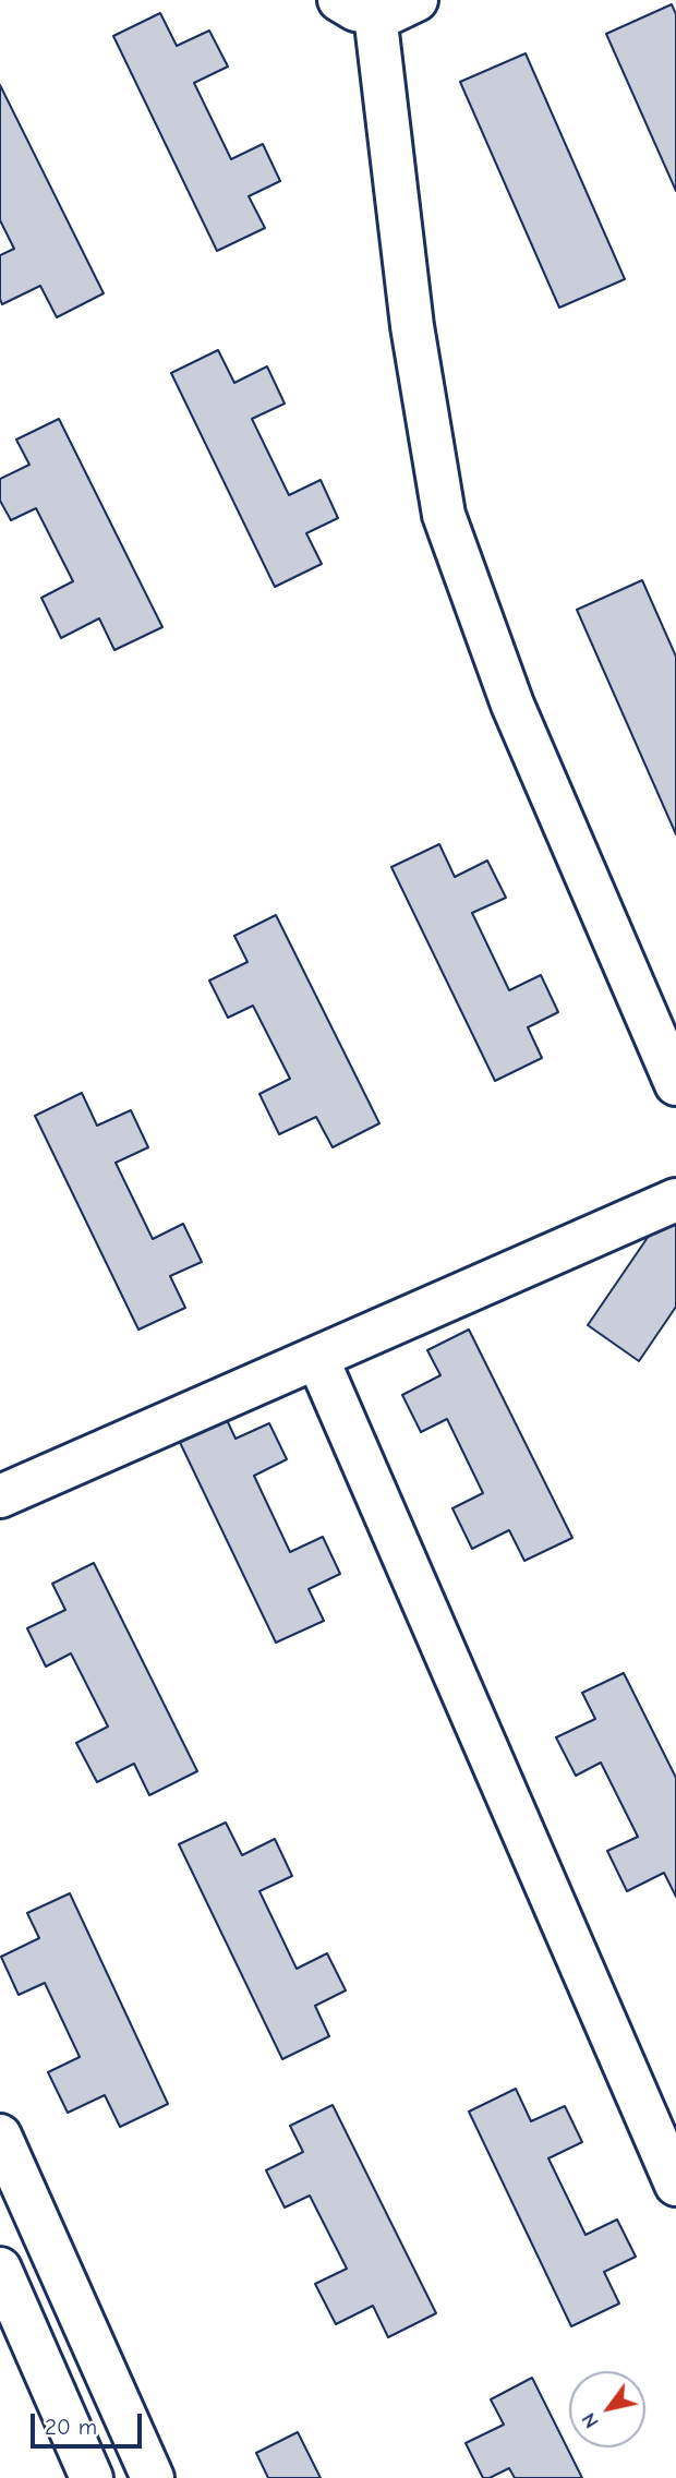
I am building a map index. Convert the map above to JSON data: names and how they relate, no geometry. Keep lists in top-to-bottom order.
{
  "scale_bar": "20 m",
  "north": "bottom left"
}
